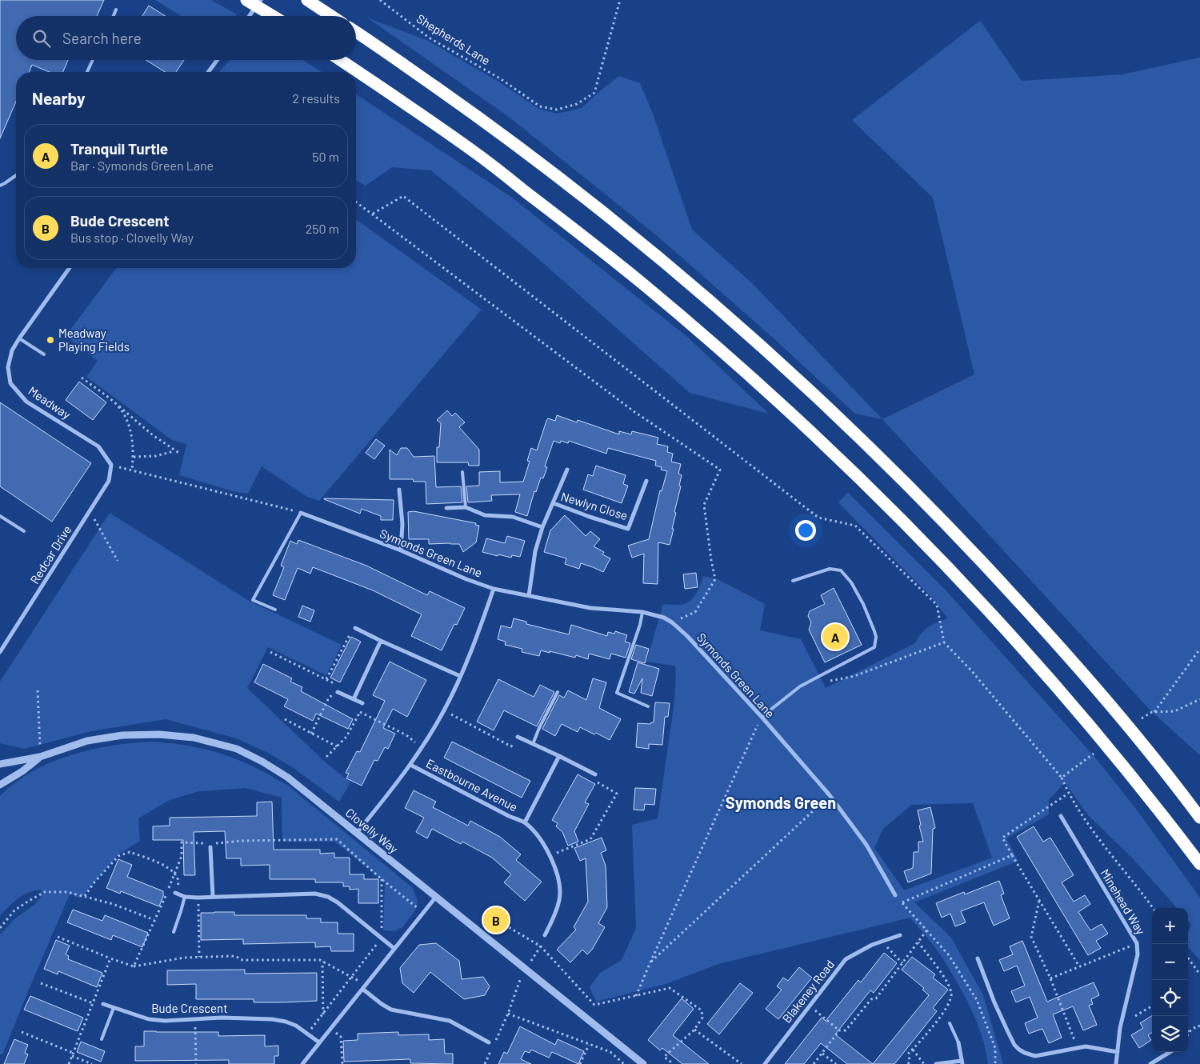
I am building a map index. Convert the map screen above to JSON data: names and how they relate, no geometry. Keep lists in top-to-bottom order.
{
  "streets": {
    "street": [
      "Meadway",
      "Newlyn Close",
      "Symonds Green Lane",
      "Redcar Drive",
      "Eastbourne Avenue",
      "Clovelly Way",
      "Minehead Way",
      "Blakeney Road",
      "Bude Crescent"
    ],
    "path": ["Shepherds Lane"]
  },
  "crossings": [
    ["Meadway", "Redcar Drive"],
    ["Newlyn Close", "Symonds Green Lane"],
    ["Symonds Green Lane", "Eastbourne Avenue"],
    ["Eastbourne Avenue", "Clovelly Way"]
  ],
  "districts": ["Symonds Green"],
  "places": ["Meadway Playing Fields"],
  "page": {
    "search": "Search here",
    "heading": ["Nearby", "2 results"],
    "list": [
      {
        "mark": "A",
        "name": "Tranquil Turtle",
        "note": "Bar · Symonds Green Lane",
        "value": "50 m"
      },
      {
        "mark": "B",
        "name": "Bude Crescent",
        "note": "Bus stop · Clovelly Way",
        "value": "250 m"
      }
    ],
    "pins": ["A", "B"],
    "map_buttons": ["+", "−"]
  }
}
